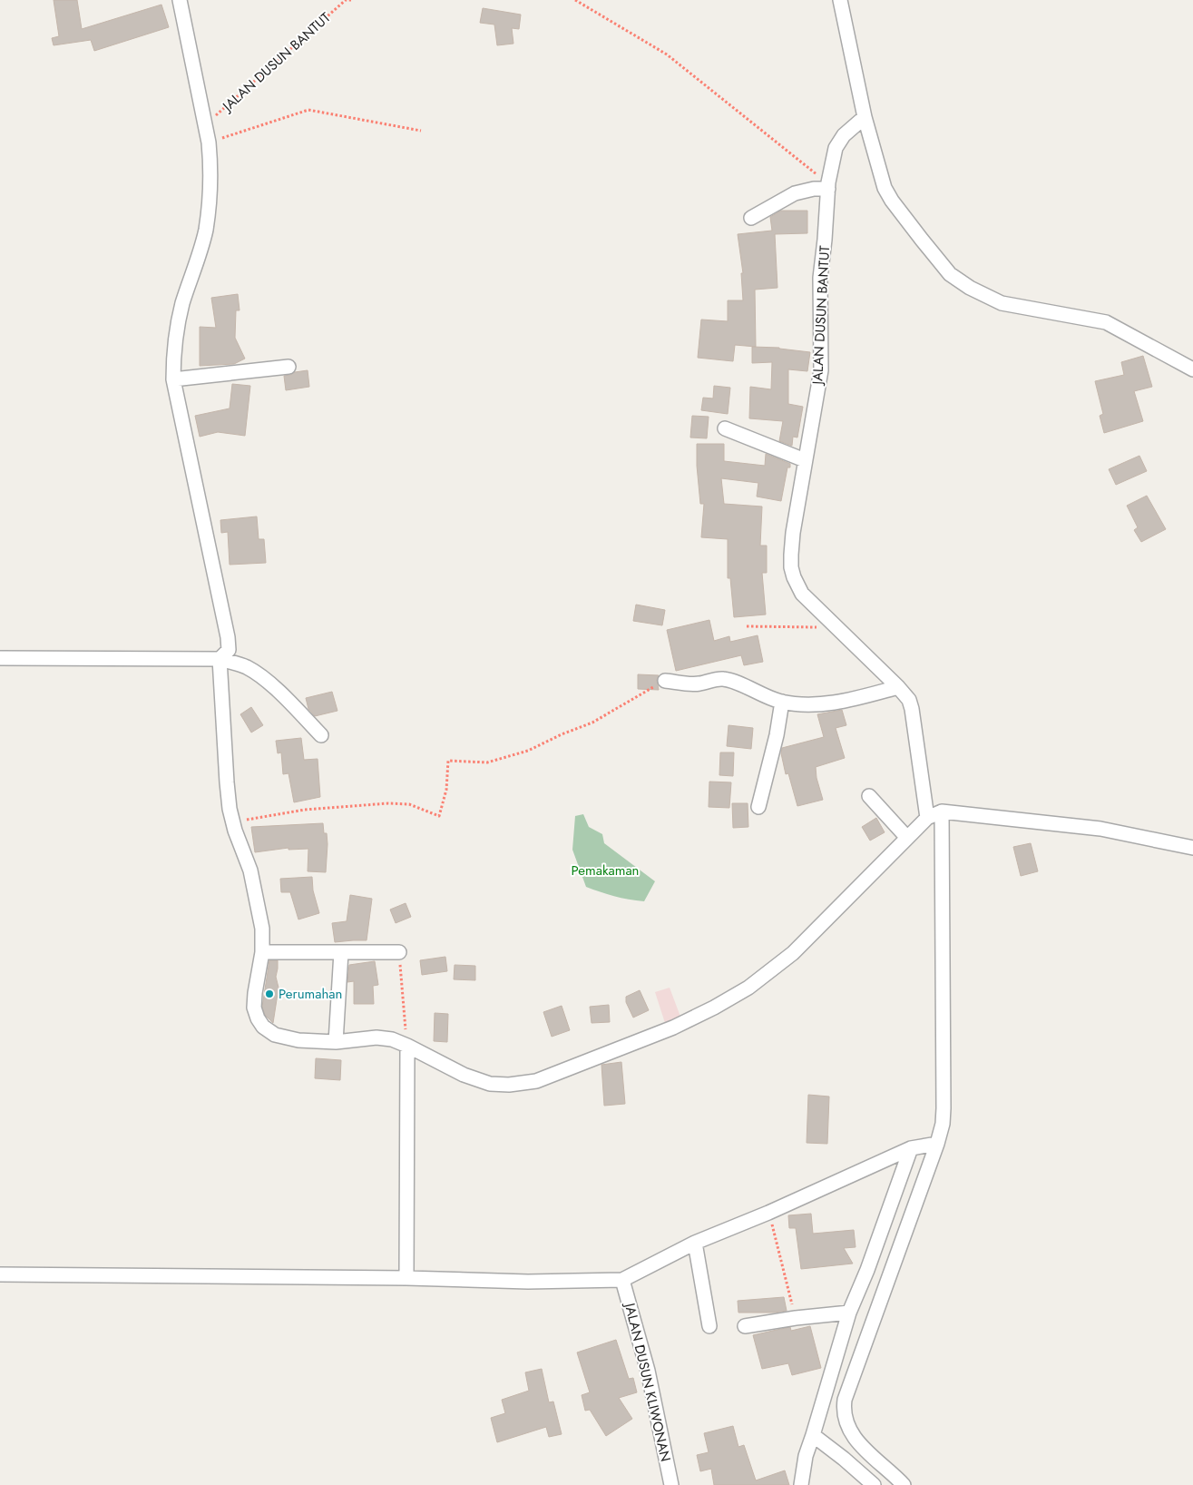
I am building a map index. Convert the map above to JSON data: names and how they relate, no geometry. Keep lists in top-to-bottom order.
{
  "streets": {
    "street": ["JALAN DUSUN BANTUT", "JALAN DUSUN KLIWONAN"]
  },
  "parks": ["Pemakaman"],
  "places": ["Perumahan"]
}
